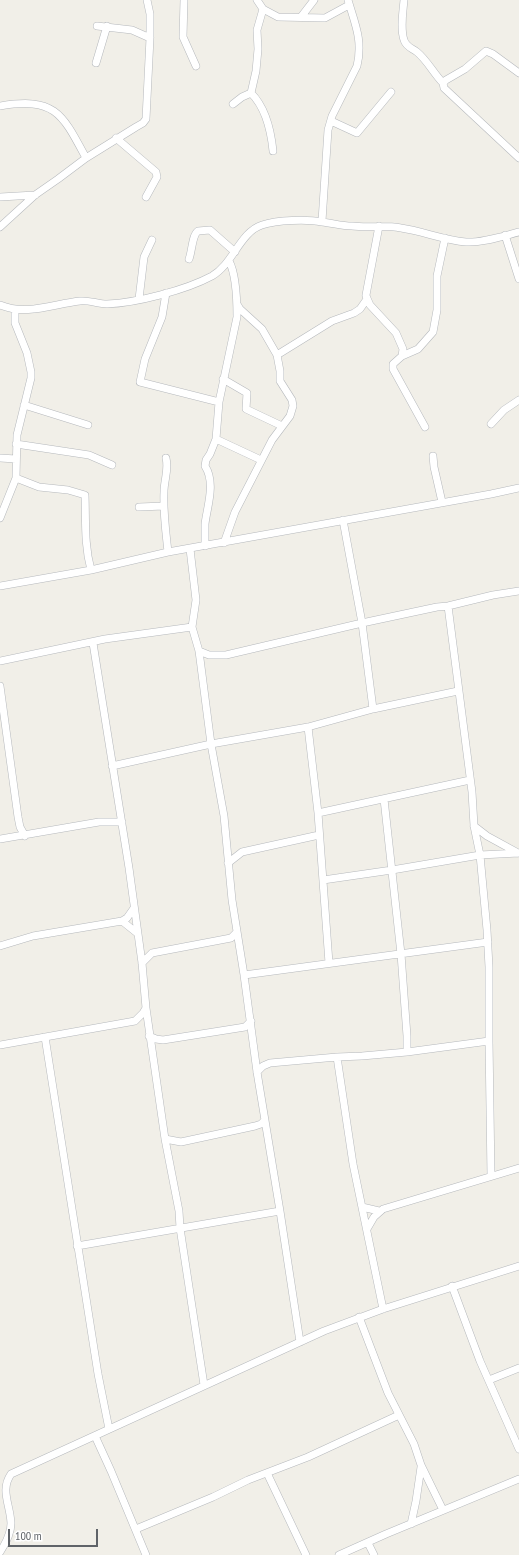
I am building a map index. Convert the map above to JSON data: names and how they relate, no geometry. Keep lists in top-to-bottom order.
{
  "scale_bar": "100 m"
}
